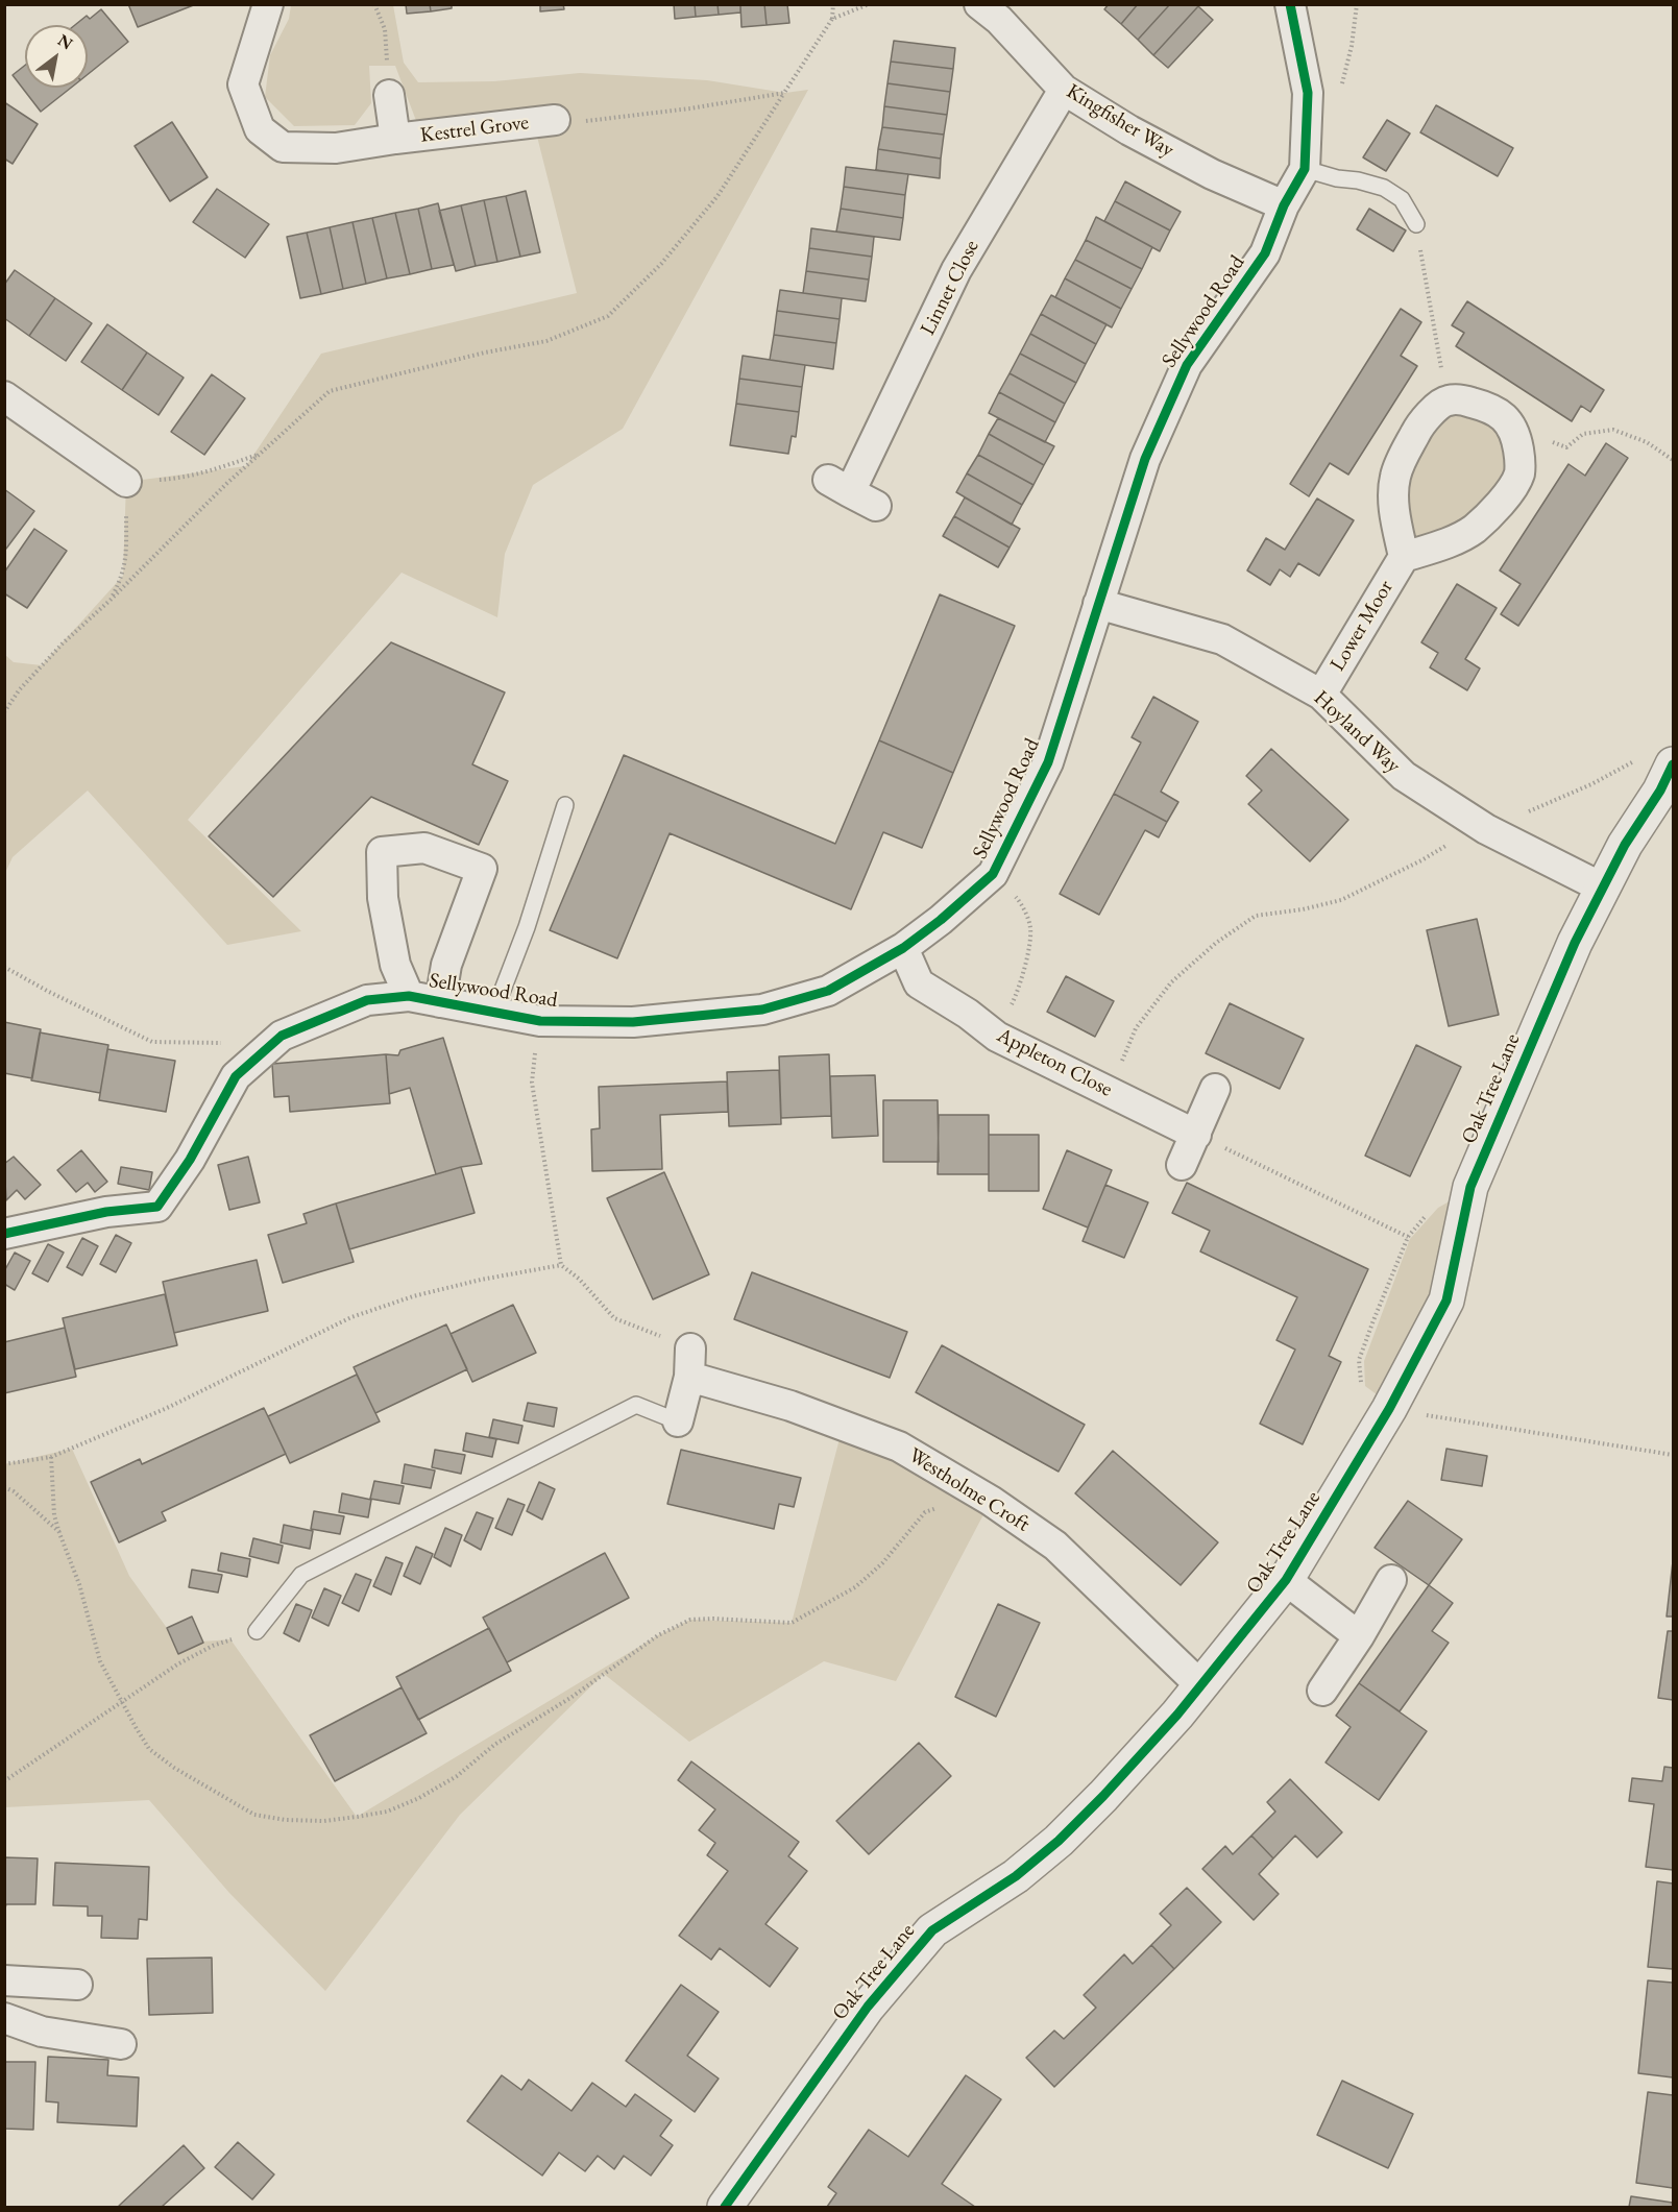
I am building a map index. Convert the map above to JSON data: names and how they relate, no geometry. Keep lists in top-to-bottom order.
{
  "streets": {
    "street": [
      "Kingfisher Way",
      "Kestrel Grove",
      "Linnet Close",
      "Sellywood Road",
      "Lower Moor",
      "Hoyland Way",
      "Appleton Close",
      "Oak Tree Lane",
      "Westholme Croft"
    ]
  },
  "crossings": [
    ["Kingfisher Way", "Linnet Close"],
    ["Kingfisher Way", "Sellywood Road"],
    ["Sellywood Road", "Hoyland Way"],
    ["Sellywood Road", "Appleton Close"],
    ["Lower Moor", "Hoyland Way"],
    ["Hoyland Way", "Oak Tree Lane"],
    ["Oak Tree Lane", "Westholme Croft"]
  ],
  "north": "top right"
}
